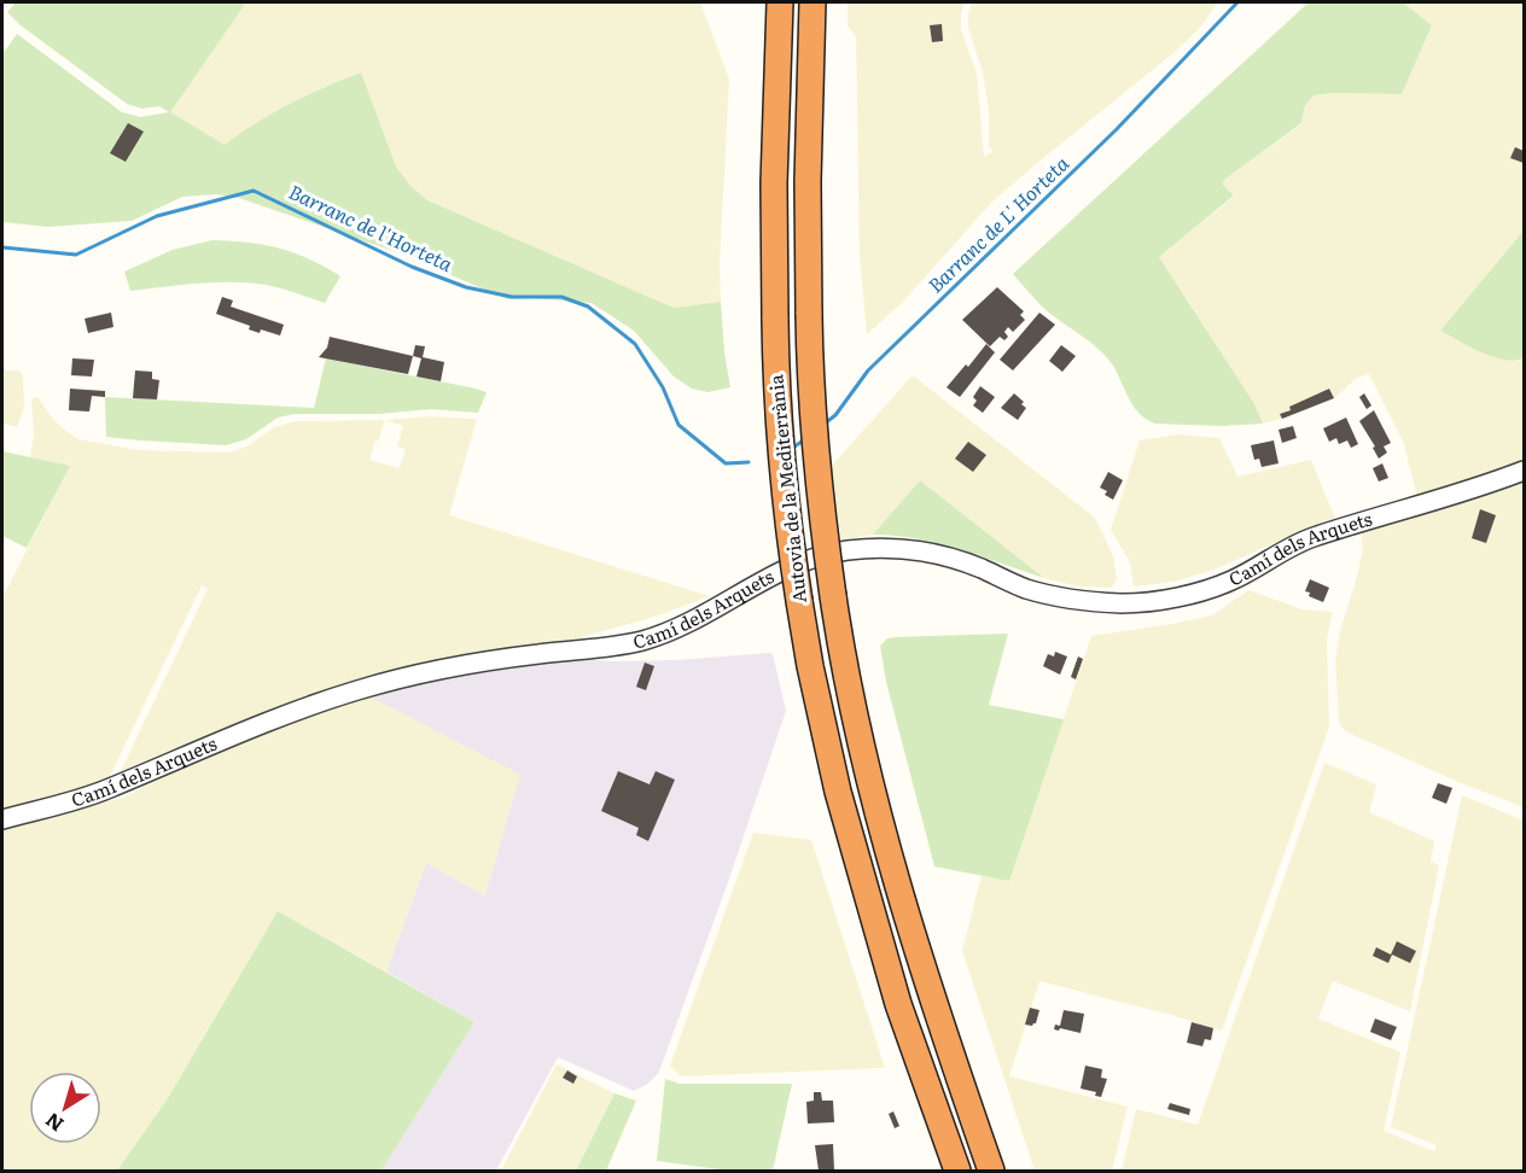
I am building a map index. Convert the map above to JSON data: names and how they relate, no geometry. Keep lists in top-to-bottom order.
{
  "streets": {
    "highway": ["Autovia de la Mediterrània"],
    "street": ["Camí dels Arquets"]
  },
  "water": ["Barranc de L' Horteta", "Barranc de l'Horteta"],
  "north": "bottom left"
}
